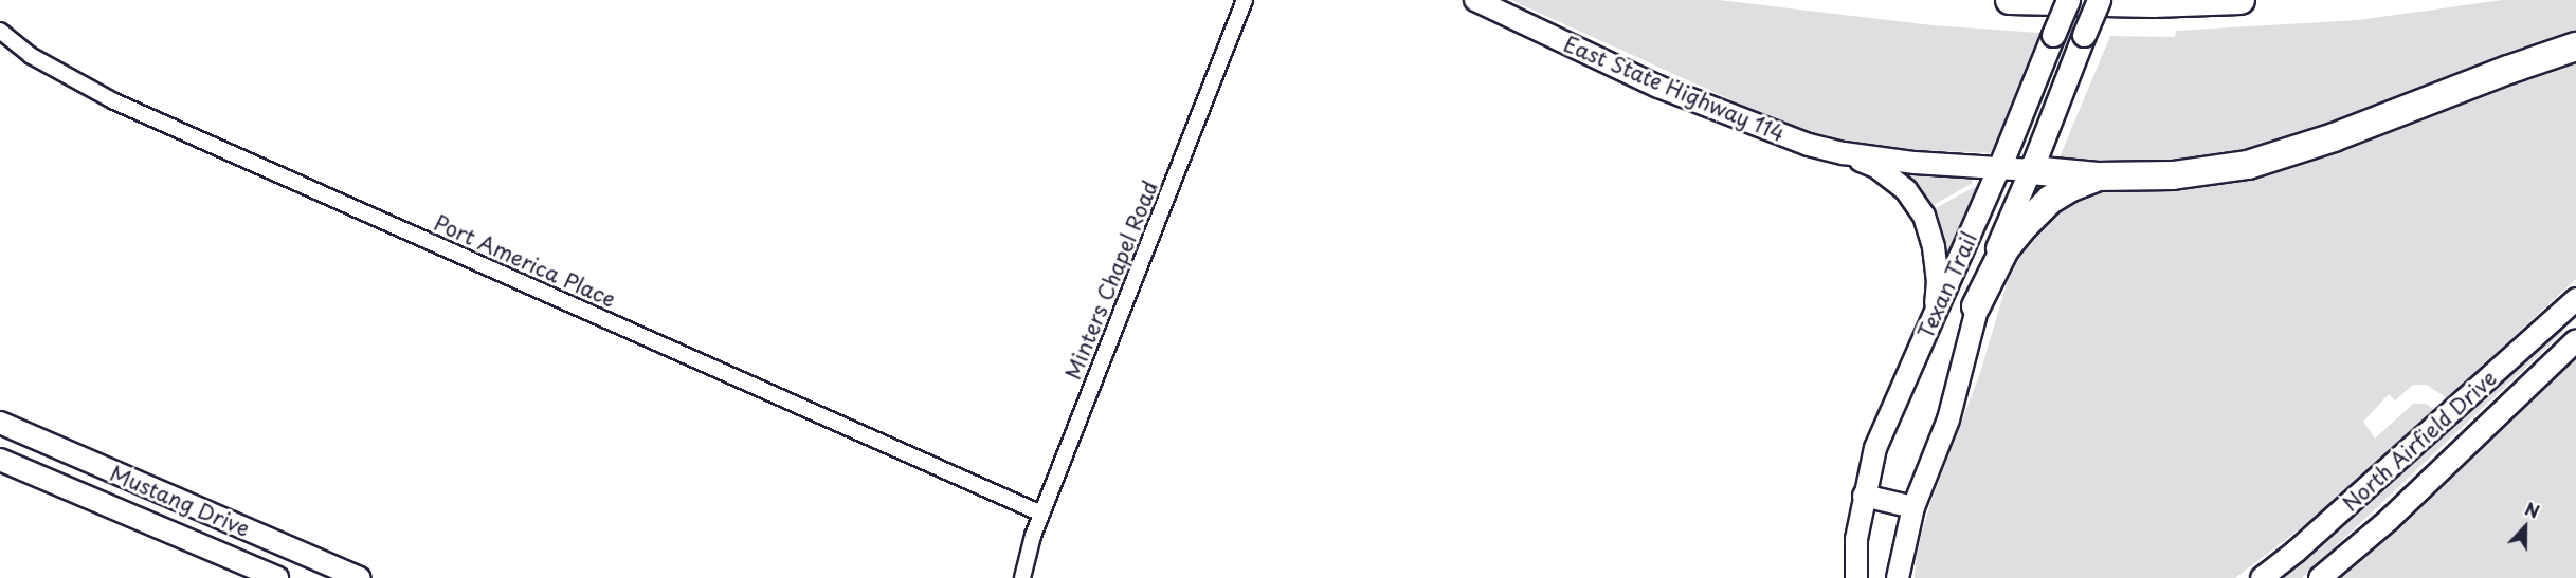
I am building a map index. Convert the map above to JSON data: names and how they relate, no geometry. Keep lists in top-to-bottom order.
{
  "streets": {
    "main road": [
      "East State Highway 114",
      "Texan Trail",
      "North Airfield Drive",
      "Mustang Drive"
    ],
    "street": ["Port America Place", "Minters Chapel Road"]
  },
  "crossings": [
    ["East State Highway 114", "Texan Trail"],
    ["Port America Place", "Minters Chapel Road"]
  ],
  "north": "top"
}
